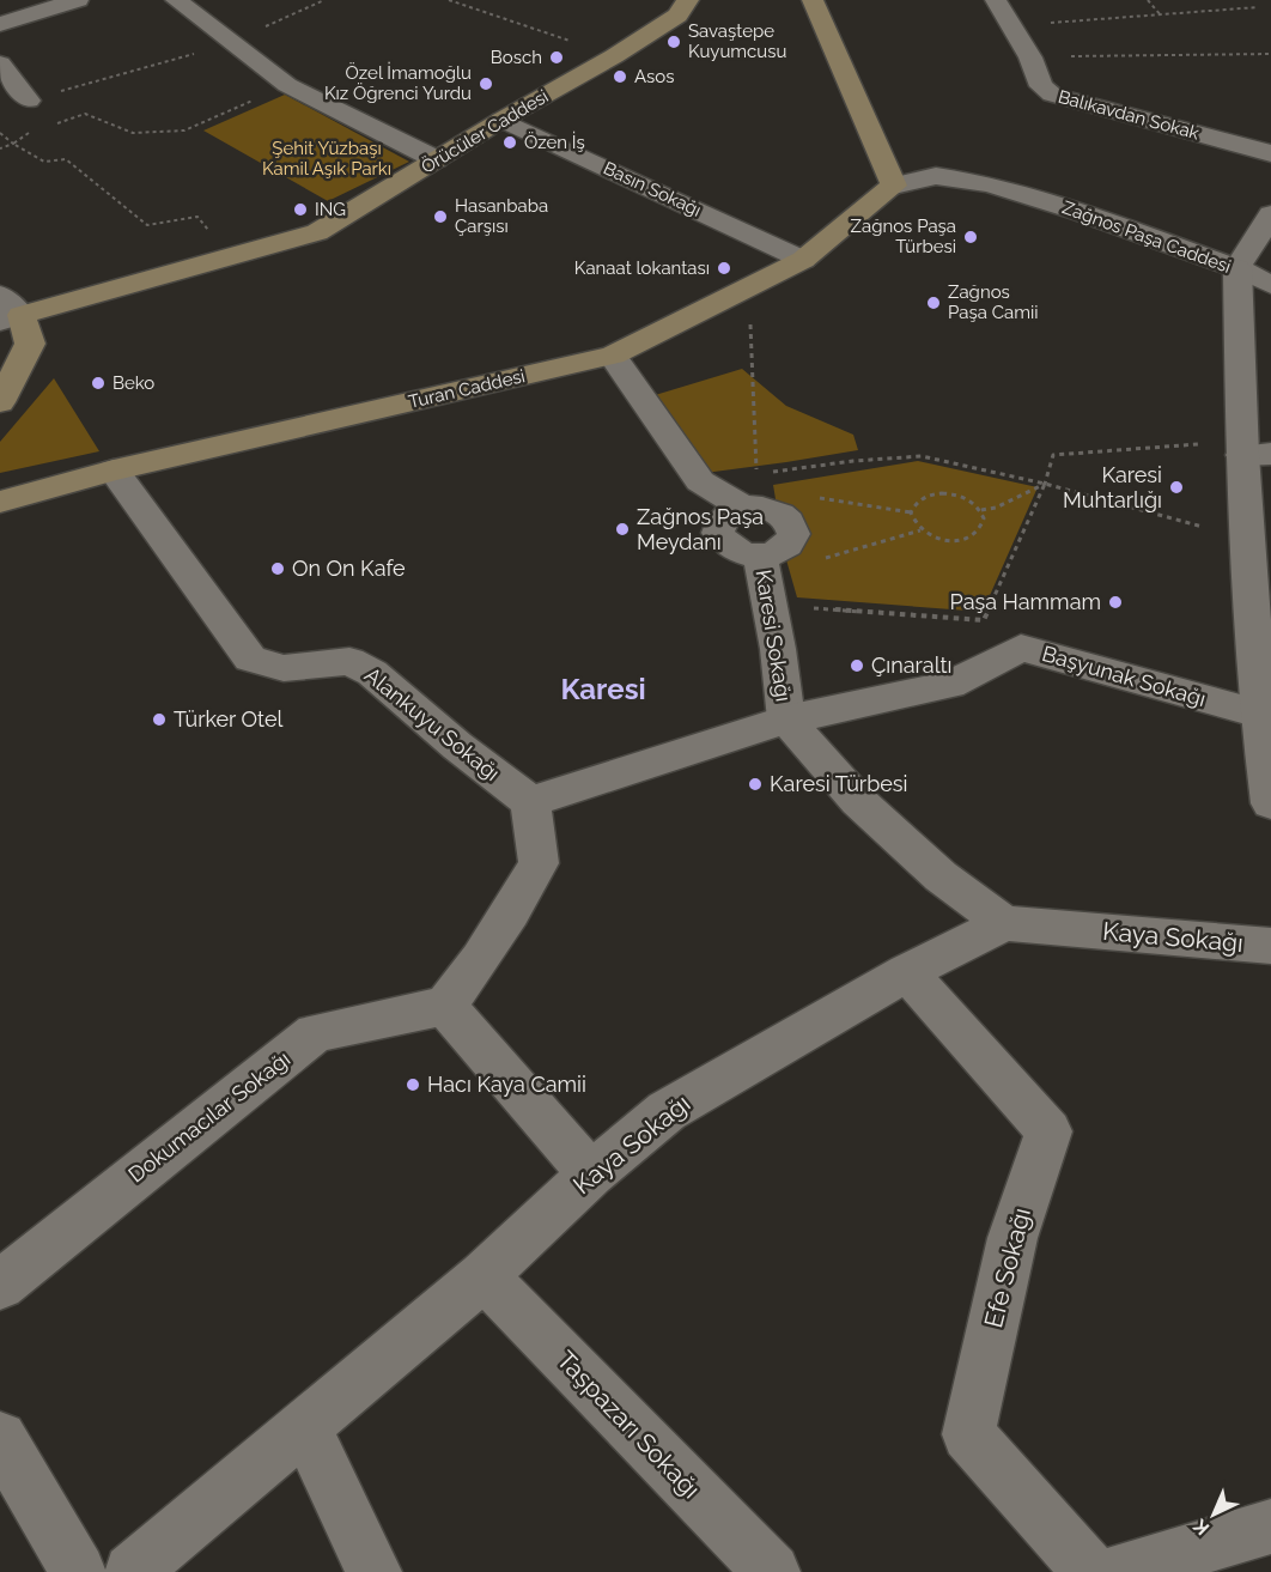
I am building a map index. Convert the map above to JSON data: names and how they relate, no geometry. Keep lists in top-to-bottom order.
{
  "streets": {
    "main road": ["Örücüler Caddesi", "Turan Caddesi"],
    "street": [
      "Balıkavdan Sokak",
      "Basın Sokağı",
      "Zağnos Paşa Caddesi",
      "Karesi Sokağı",
      "Başyunak Sokağı",
      "Alankuyu Sokağı",
      "Kaya Sokağı",
      "Dokumacılar Sokağı",
      "Efe Sokağı",
      "Taşpazarı Sokağı"
    ]
  },
  "crossings": [
    ["Örücüler Caddesi", "Basın Sokağı"],
    ["Basın Sokağı", "Turan Caddesi"],
    ["Zağnos Paşa Caddesi", "Turan Caddesi"],
    ["Zağnos Paşa Caddesi", "Başyunak Sokağı"],
    ["Turan Caddesi", "Alankuyu Sokağı"],
    ["Karesi Sokağı", "Başyunak Sokağı"],
    ["Karesi Sokağı", "Kaya Sokağı"],
    ["Kaya Sokağı", "Efe Sokağı"],
    ["Kaya Sokağı", "Taşpazarı Sokağı"]
  ],
  "districts": ["Karesi"],
  "parks": ["Şehit Yüzbaşı Kamil Aşık Parkı"],
  "places": [
    "Savaştepe Kuyumcusu",
    "Bosch",
    "Asos",
    "Özel İmamoğlu Kız Öğrenci Yurdu",
    "Özen İş",
    "ING",
    "Hasanbaba Çarşısı",
    "Zağnos Paşa Türbesi",
    "Kanaat lokantası",
    "Zağnos Paşa Camii",
    "Beko",
    "Karesi Muhtarlığı",
    "Zağnos Paşa Meydanı",
    "On On Kafe",
    "Paşa Hammam",
    "Çınaraltı",
    "Türker Otel",
    "Karesi Türbesi",
    "Hacı Kaya Camii"
  ],
  "north": "bottom left"
}
